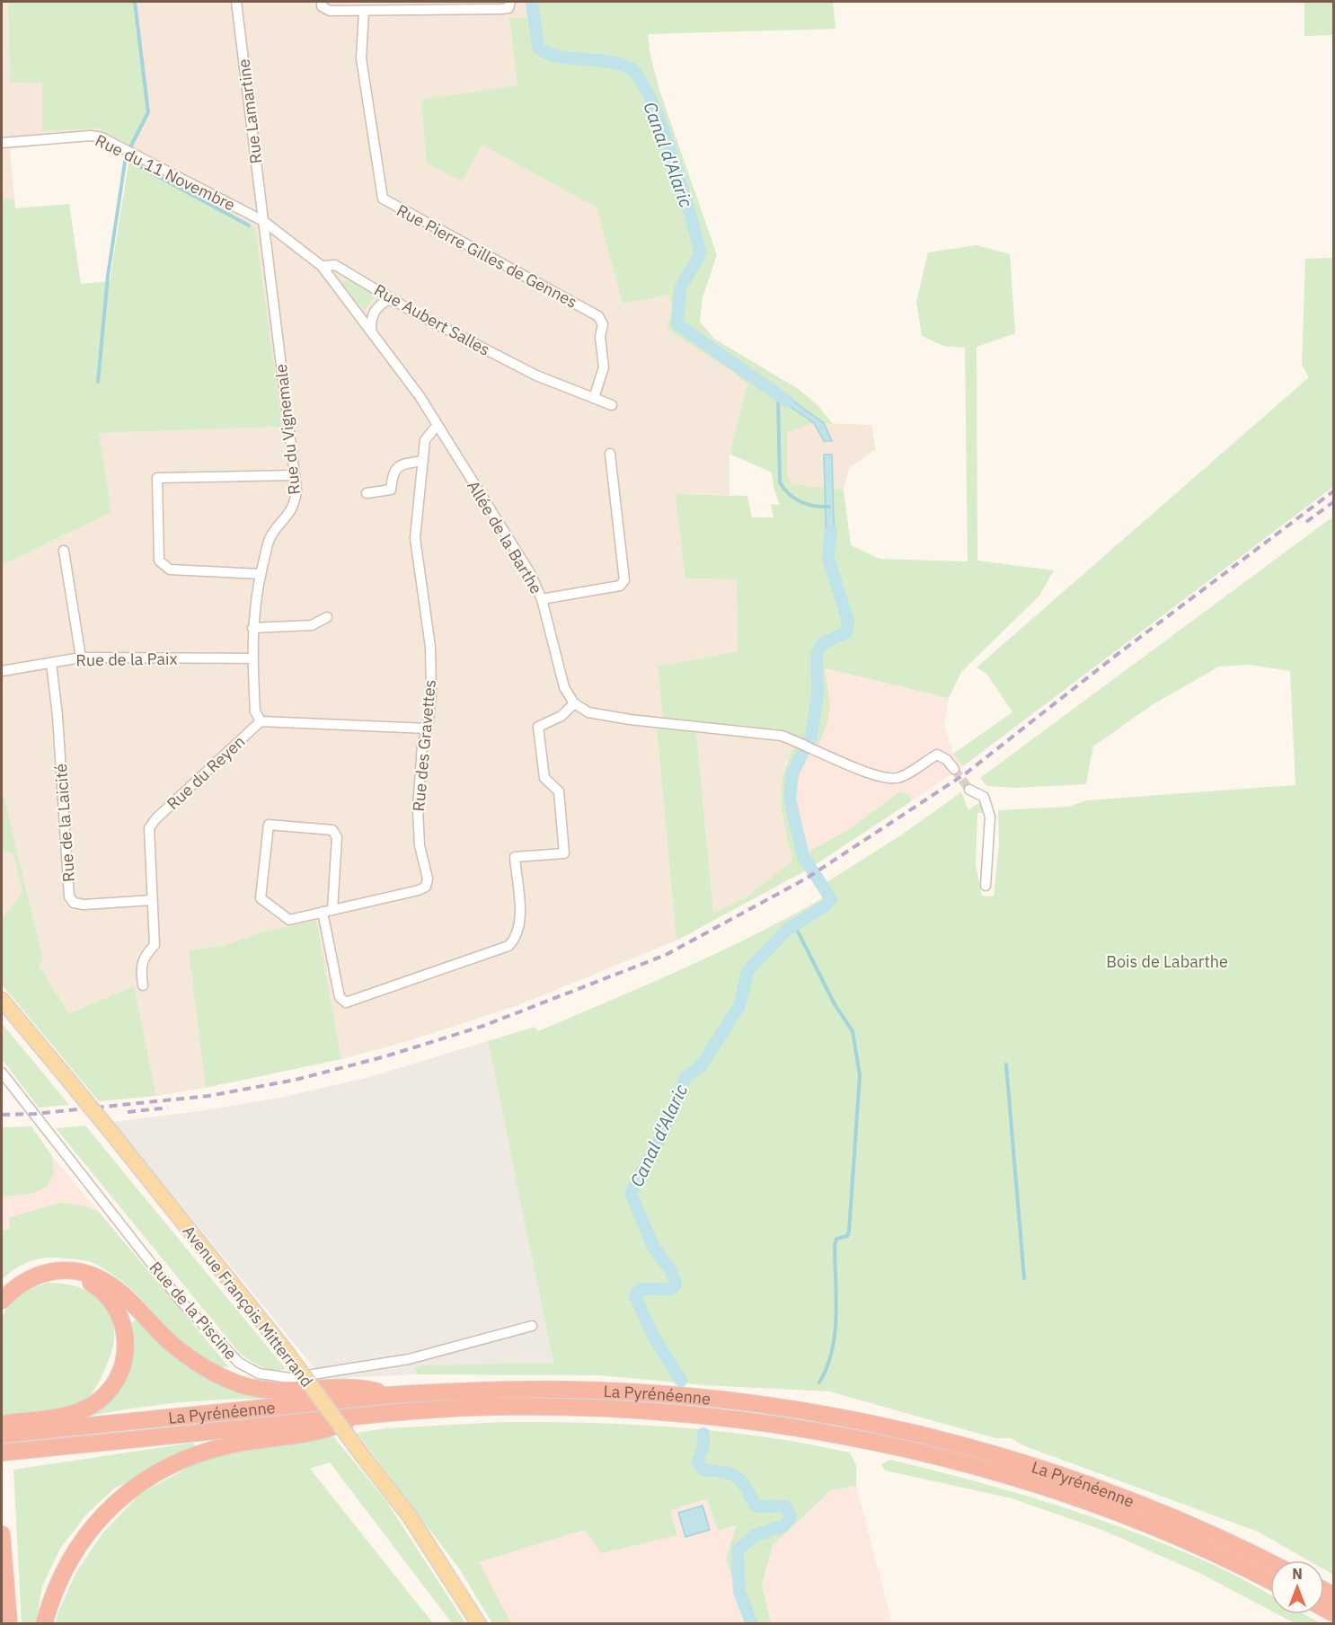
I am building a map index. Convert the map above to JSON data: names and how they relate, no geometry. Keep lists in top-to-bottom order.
{
  "streets": {
    "highway": ["La Pyrénéenne"],
    "main road": ["Avenue François Mitterrand"],
    "street": [
      "Rue Lamartine",
      "Rue du 11 Novembre",
      "Rue Pierre Gilles de Gennes",
      "Rue Aubert Salles",
      "Rue du Vignemale",
      "Allée de la Barthe",
      "Rue de la Paix",
      "Rue des Gravettes",
      "Rue du Reyen",
      "Rue de la Laicité",
      "Rue de la Piscine"
    ]
  },
  "crossings": [
    ["Rue Lamartine", "Rue du 11 Novembre"],
    ["Rue Lamartine", "Rue Aubert Salles"],
    ["Rue Lamartine", "Rue du Vignemale"],
    ["Rue du 11 Novembre", "Rue Aubert Salles"],
    ["Rue du 11 Novembre", "Rue du Vignemale"],
    ["Rue Pierre Gilles de Gennes", "Rue Aubert Salles"],
    ["Rue Aubert Salles", "Rue du Vignemale"],
    ["Rue Aubert Salles", "Allée de la Barthe"],
    ["Rue du Vignemale", "Rue de la Paix"],
    ["Rue du Vignemale", "Rue du Reyen"],
    ["Allée de la Barthe", "Rue des Gravettes"],
    ["Rue de la Paix", "Rue de la Laicité"],
    ["Rue du Reyen", "Rue de la Laicité"]
  ],
  "water": ["Canal d'Alaric"],
  "parks": ["Bois de Labarthe"],
  "north": "top"
}
